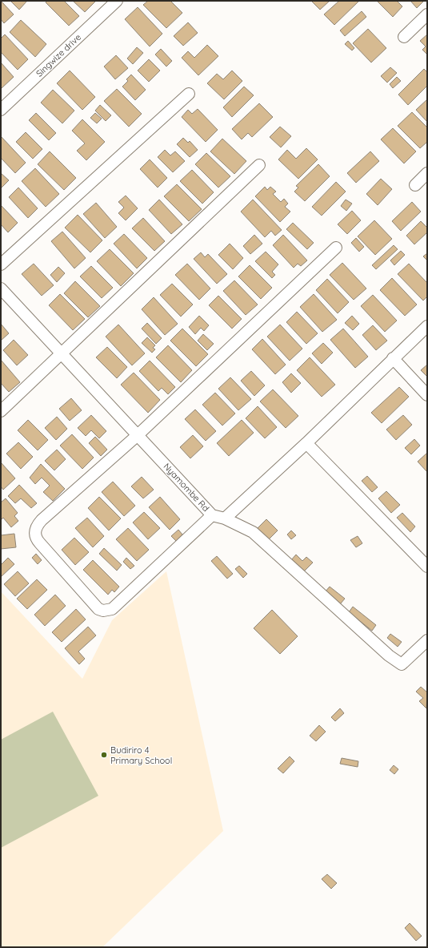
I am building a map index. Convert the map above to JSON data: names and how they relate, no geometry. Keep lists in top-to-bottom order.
{
  "streets": {
    "street": ["Singwize drive", "Nyamombe Rd"]
  },
  "places": ["Budiriro 4 Primary School"]
}
